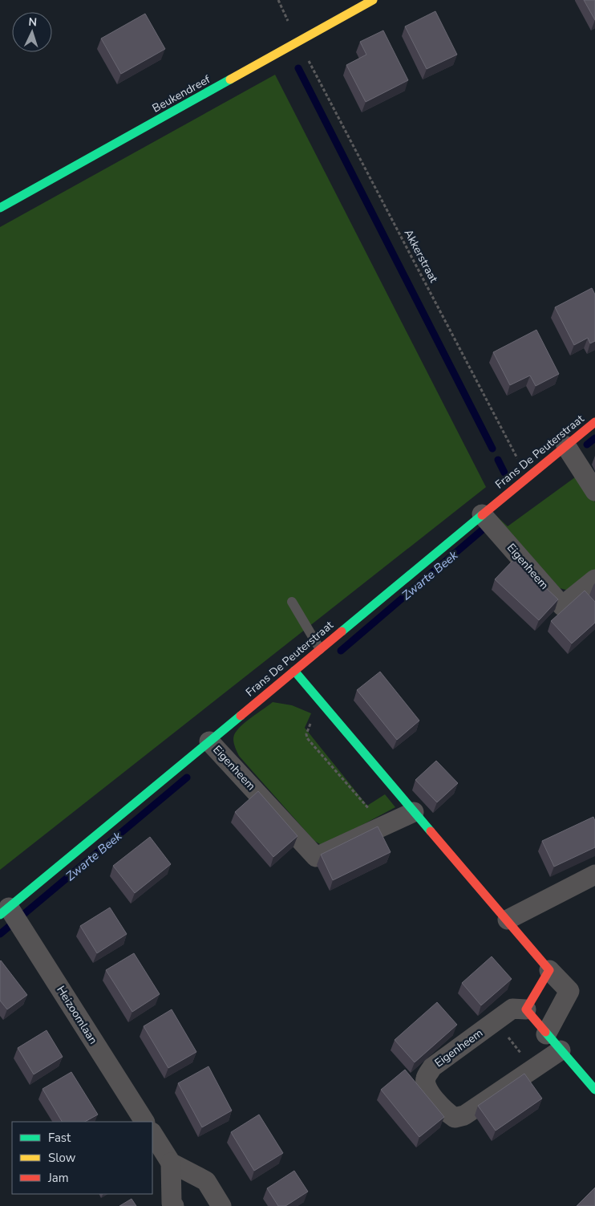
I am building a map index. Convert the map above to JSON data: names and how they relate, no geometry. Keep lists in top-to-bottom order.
{
  "streets": {
    "street": [
      "Beukendreef",
      "Frans De Peuterstraat",
      "Eigenheem",
      "Heizoomlaan"
    ],
    "path": ["Akkerstraat"]
  },
  "crossings": [
    ["Beukendreef", "Akkerstraat"],
    ["Akkerstraat", "Frans De Peuterstraat"],
    ["Frans De Peuterstraat", "Eigenheem"],
    ["Frans De Peuterstraat", "Heizoomlaan"]
  ],
  "water": ["Zwarte Beek"],
  "legend": ["Fast", "Slow", "Jam"],
  "north": "top"
}
